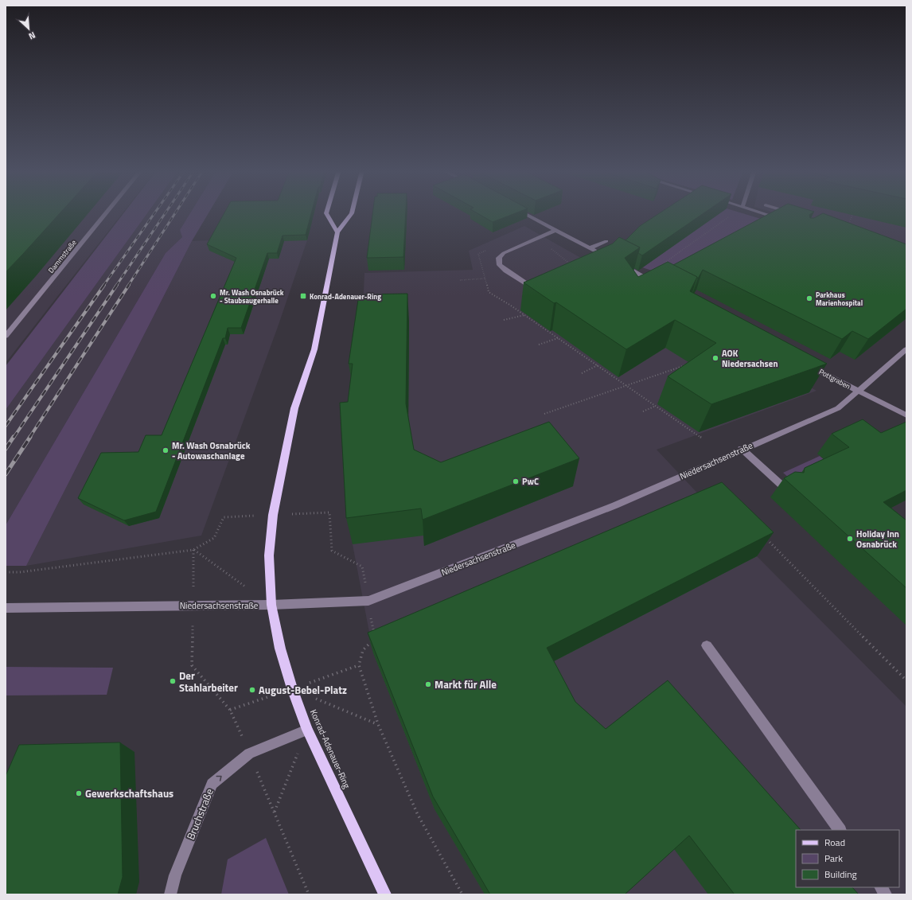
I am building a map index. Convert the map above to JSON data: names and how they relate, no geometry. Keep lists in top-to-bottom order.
{
  "streets": {
    "main road": ["Konrad-Adenauer-Ring"],
    "street": [
      "Dammstraße",
      "Pottgraben",
      "Niedersachsenstraße",
      "Bruchstraße"
    ]
  },
  "crossings": [
    ["Pottgraben", "Niedersachsenstraße"],
    ["Niedersachsenstraße", "Konrad-Adenauer-Ring"],
    ["Konrad-Adenauer-Ring", "Bruchstraße"]
  ],
  "one_way": ["Bruchstraße"],
  "places": {
    "other": [
      "Mr. Wash Osnabrück - Staubsaugerhalle",
      "Parkhaus Marienhospital",
      "AOK Niedersachsen",
      "Mr. Wash Osnabrück - Autowaschanlage",
      "PwC",
      "Holiday Inn Osnabrück",
      "Der Stahlarbeiter",
      "Markt für Alle",
      "August-Bebel-Platz",
      "Gewerkschaftshaus"
    ],
    "transit": ["Konrad-Adenauer-Ring"]
  },
  "legend": ["Road", "Park", "Building"],
  "north": "bottom right"
}
